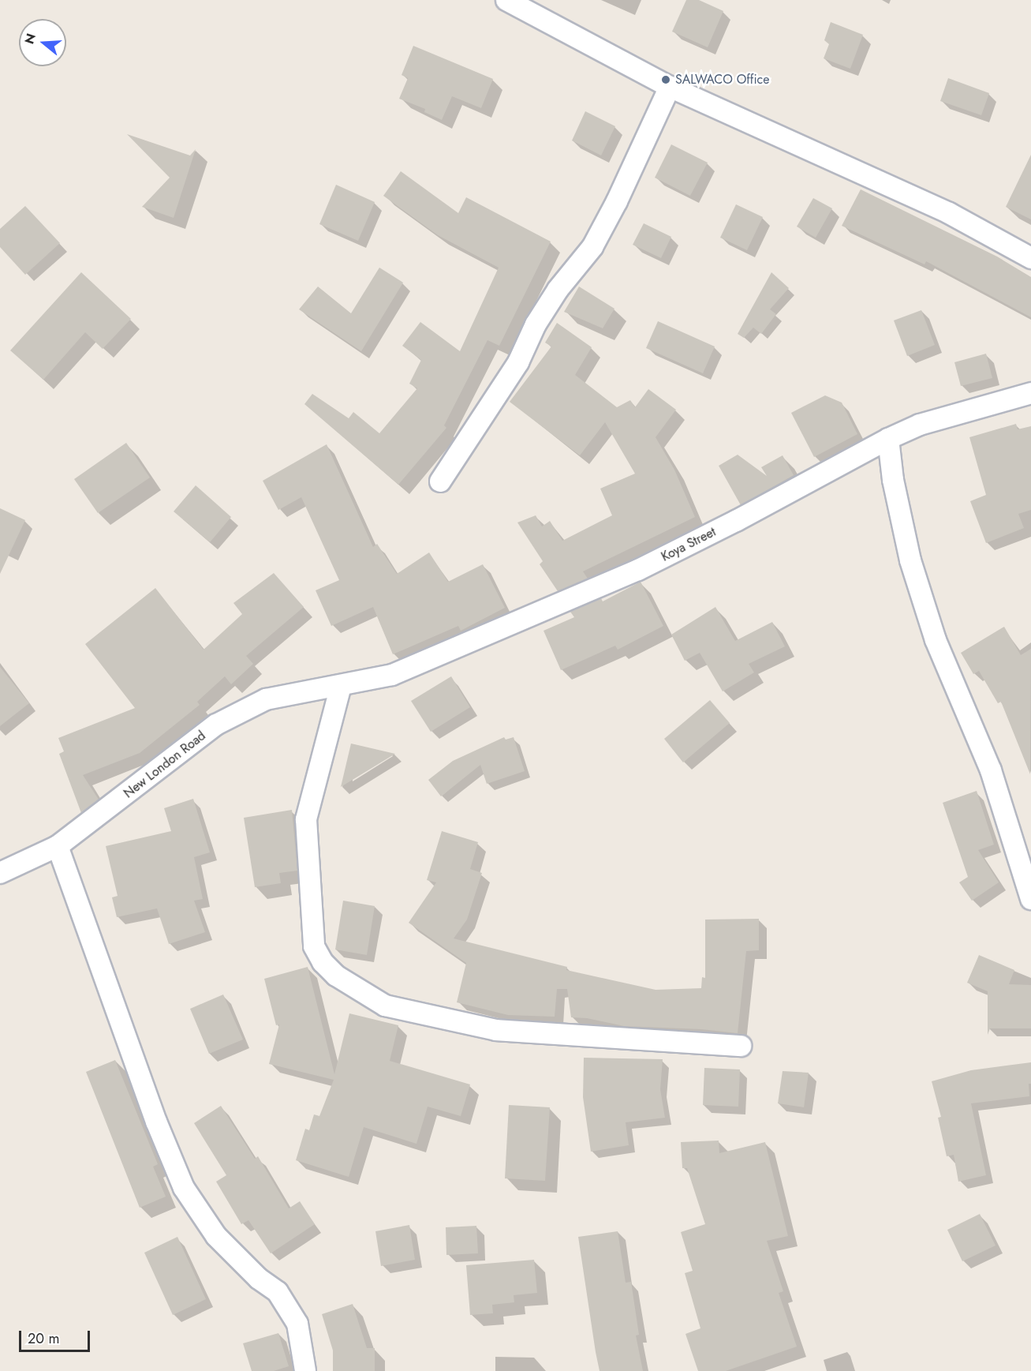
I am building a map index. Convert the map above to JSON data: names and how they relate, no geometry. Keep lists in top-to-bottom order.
{
  "streets": {
    "street": ["Koya Street", "New London Road"]
  },
  "crossings": [
    ["Koya Street", "New London Road"]
  ],
  "places": ["SALWACO Office"],
  "scale_bar": "20 m",
  "north": "left"
}
